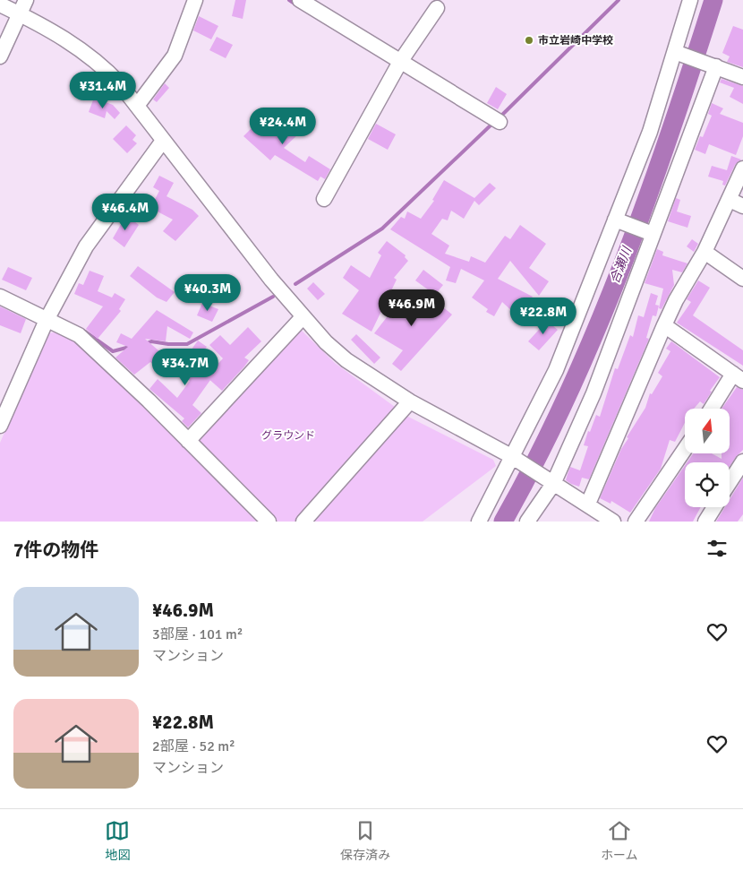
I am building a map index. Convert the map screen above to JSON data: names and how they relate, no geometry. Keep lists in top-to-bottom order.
{
  "water": ["合瀬川"],
  "parks": ["グラウンド"],
  "places": ["市立岩崎中学校"],
  "north": "top",
  "page": {
    "price": [
      "¥31.4M",
      "¥24.4M",
      "¥46.4M",
      "¥40.3M",
      "¥46.9M",
      "¥22.8M",
      "¥34.7M"
    ],
    "heading": "7件の物件",
    "list": [
      {
        "name": "¥46.9M",
        "note": "3部屋 · 101 m² · マンション"
      },
      {
        "name": "¥22.8M",
        "note": "2部屋 · 52 m² · マンション"
      }
    ],
    "tabs": ["地図", "保存済み", "ホーム"]
  }
}
